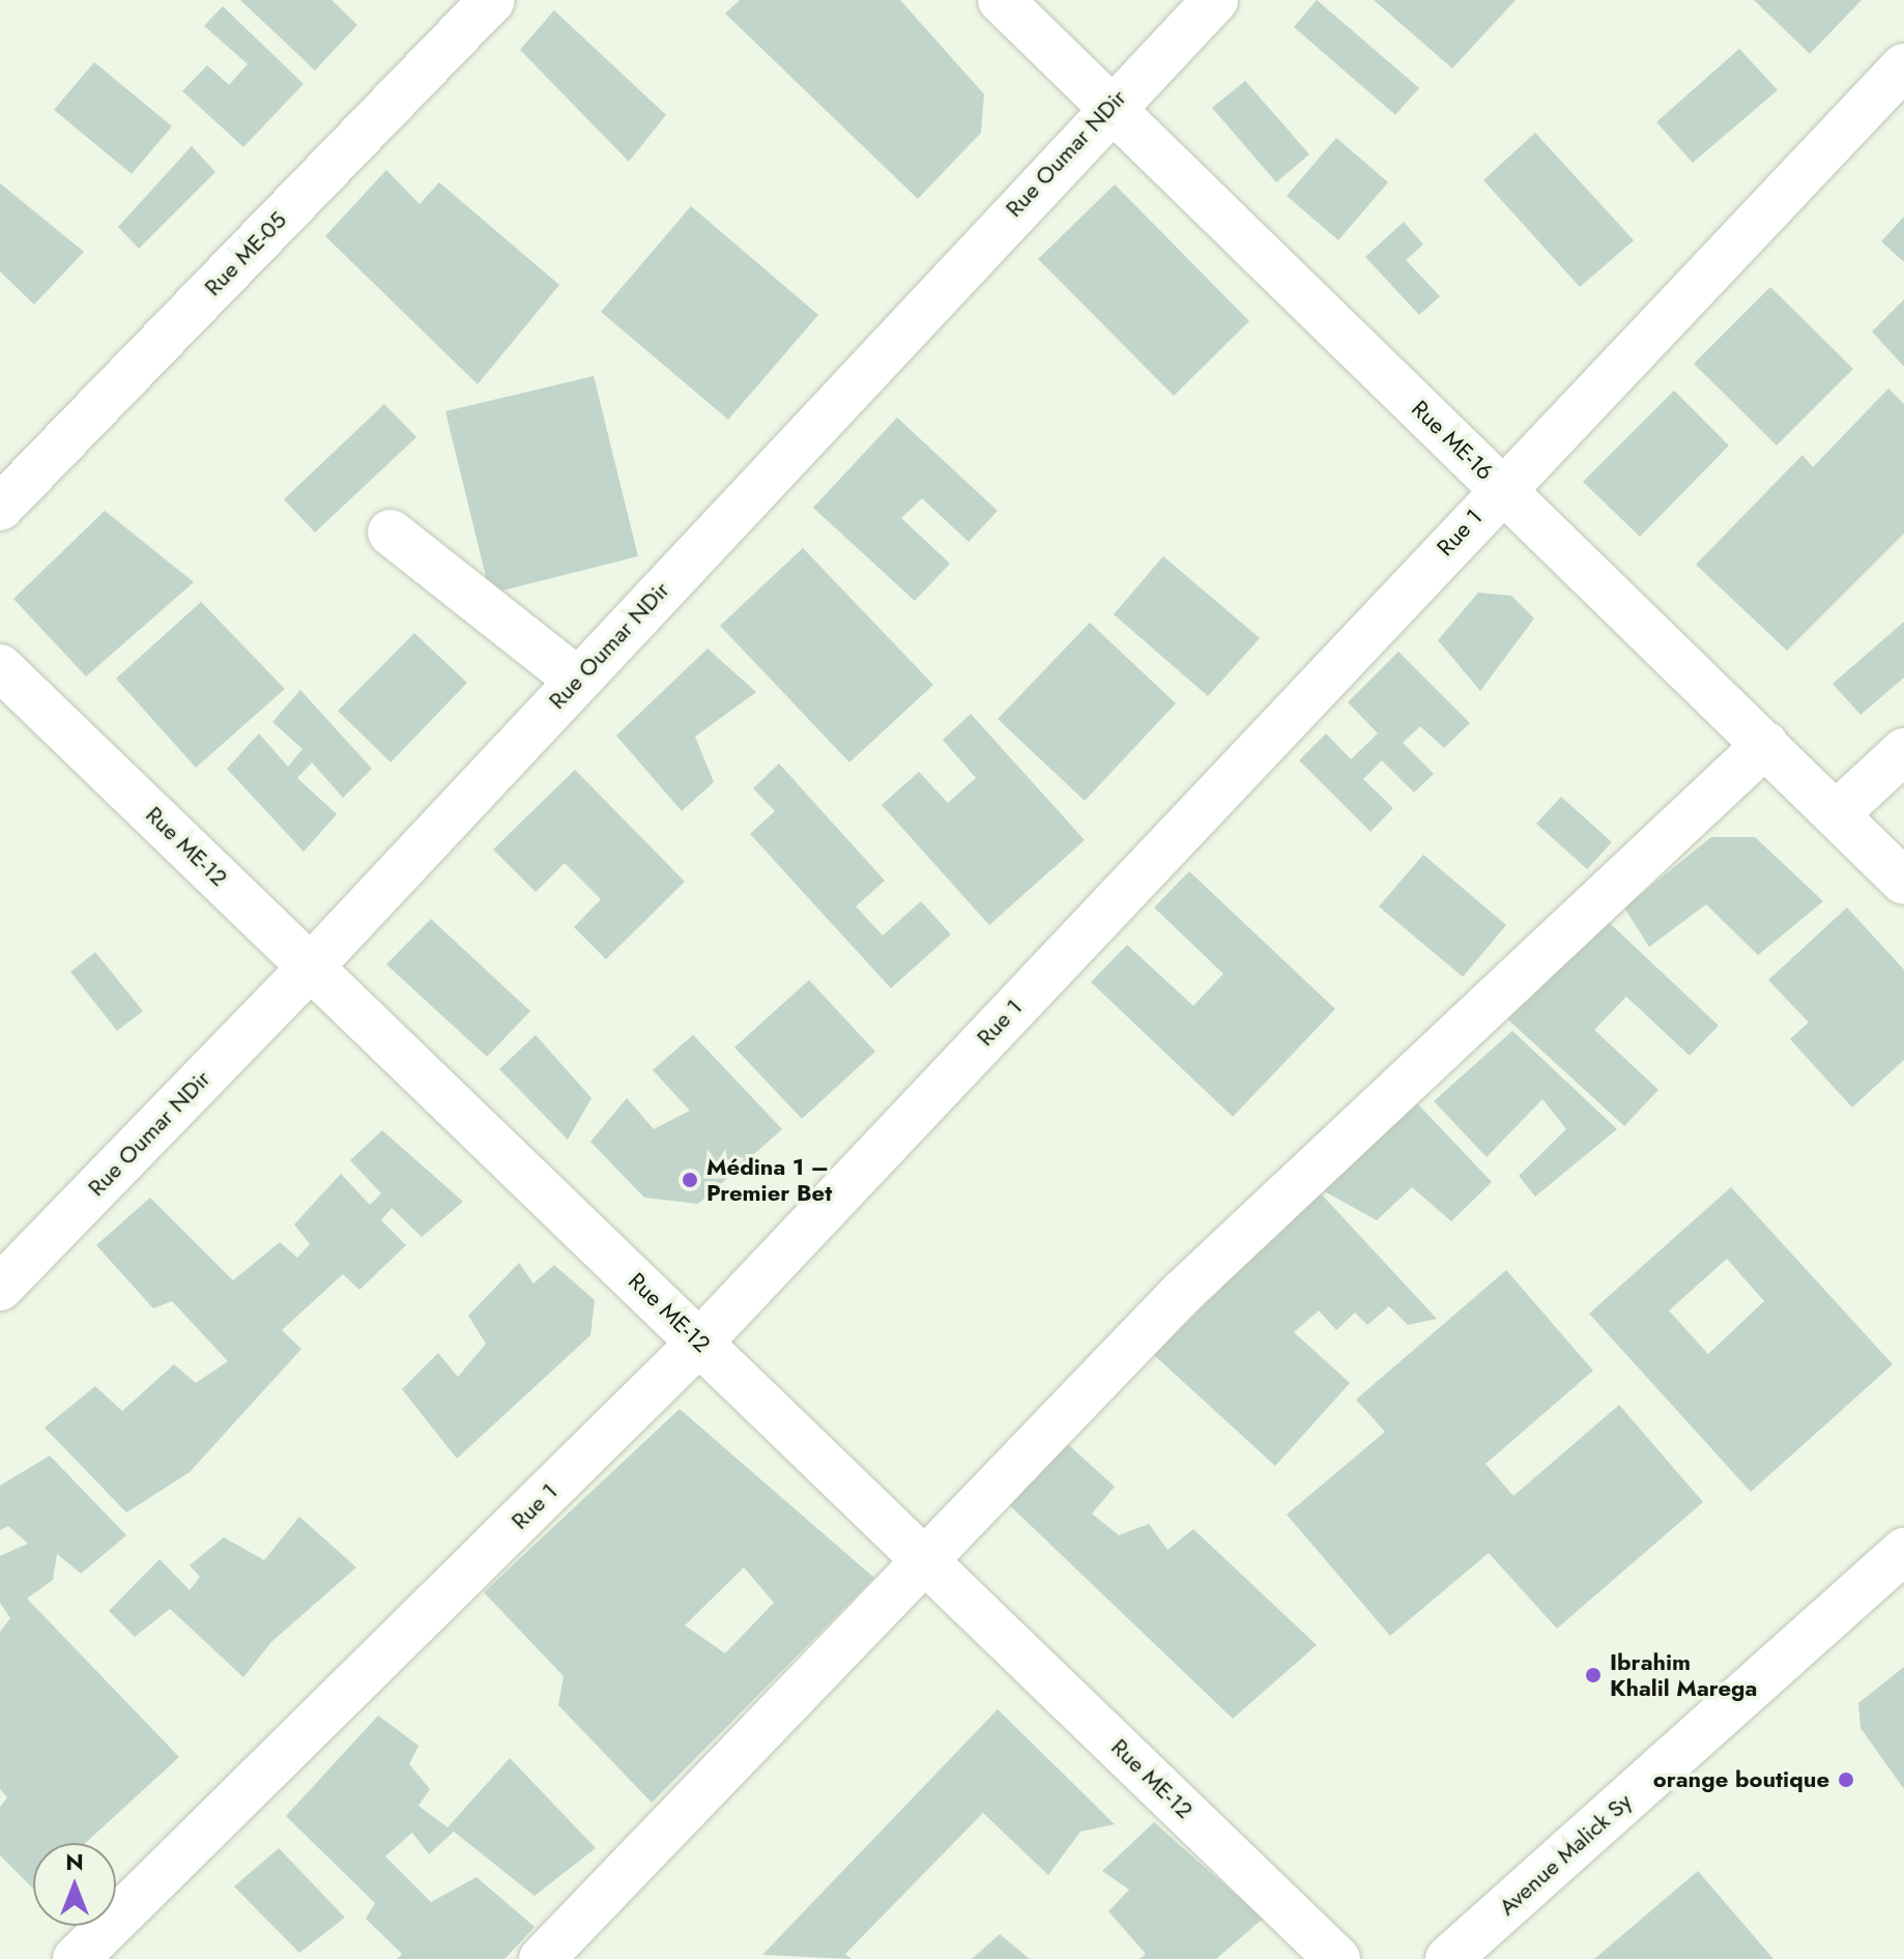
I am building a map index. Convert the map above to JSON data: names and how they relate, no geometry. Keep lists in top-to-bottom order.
{
  "streets": {
    "street": [
      "Rue Oumar NDir",
      "Rue ME-05",
      "Rue ME-16",
      "Rue 1",
      "Rue ME-12",
      "Avenue Malick Sy"
    ]
  },
  "crossings": [
    ["Rue Oumar NDir", "Rue ME-16"],
    ["Rue Oumar NDir", "Rue ME-12"],
    ["Rue ME-16", "Rue 1"],
    ["Rue 1", "Rue ME-12"]
  ],
  "places": ["Médina 1 – Premier Bet", "Ibrahim Khalil Marega", "orange boutique"],
  "north": "top"
}
